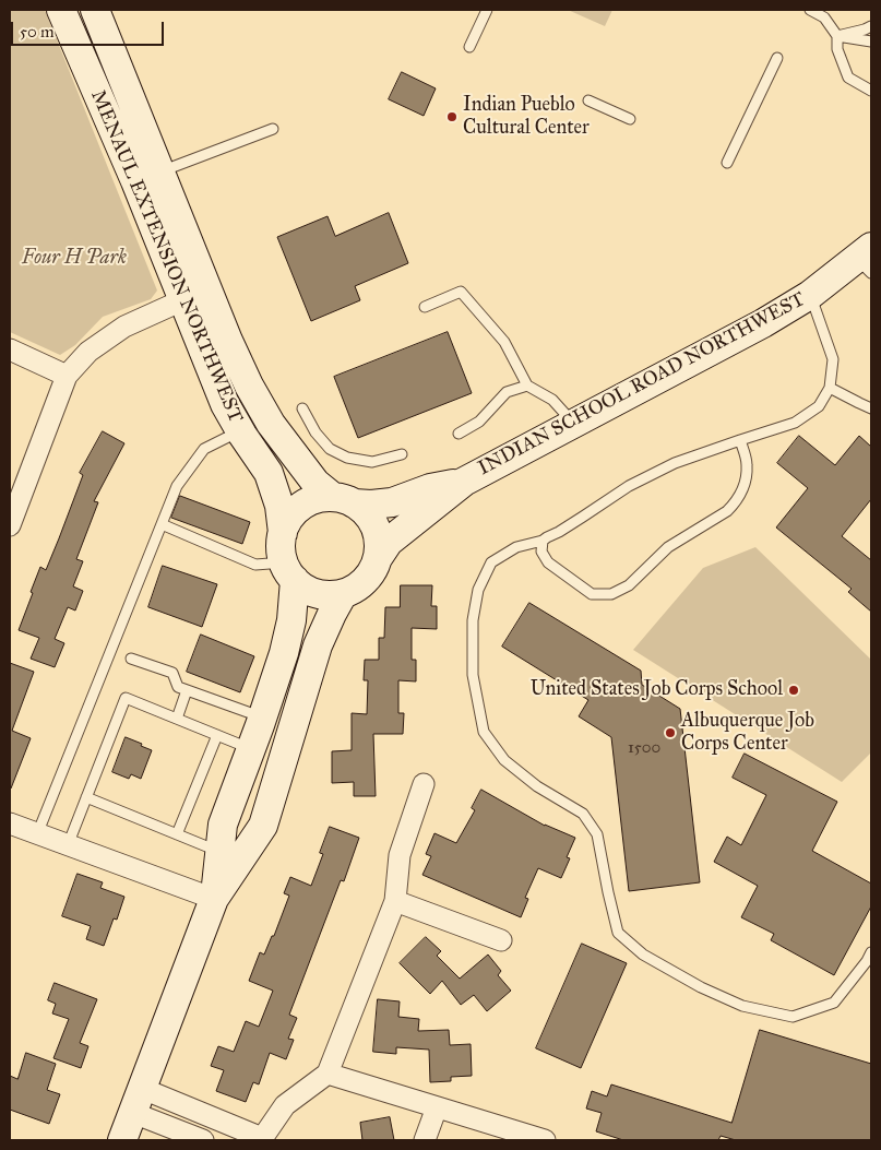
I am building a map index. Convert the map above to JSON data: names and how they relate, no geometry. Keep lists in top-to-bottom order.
{
  "streets": {
    "main road": ["MENAUL EXTENSION NORTHWEST", "INDIAN SCHOOL ROAD NORTHWEST"]
  },
  "crossings": [
    ["MENAUL EXTENSION NORTHWEST", "INDIAN SCHOOL ROAD NORTHWEST"]
  ],
  "parks": ["Four H Park"],
  "places": ["Indian Pueblo Cultural Center", "United States Job Corps School", "Albuquerque Job Corps Center"],
  "house_numbers": ["1500"],
  "scale_bar": "50 m"
}
